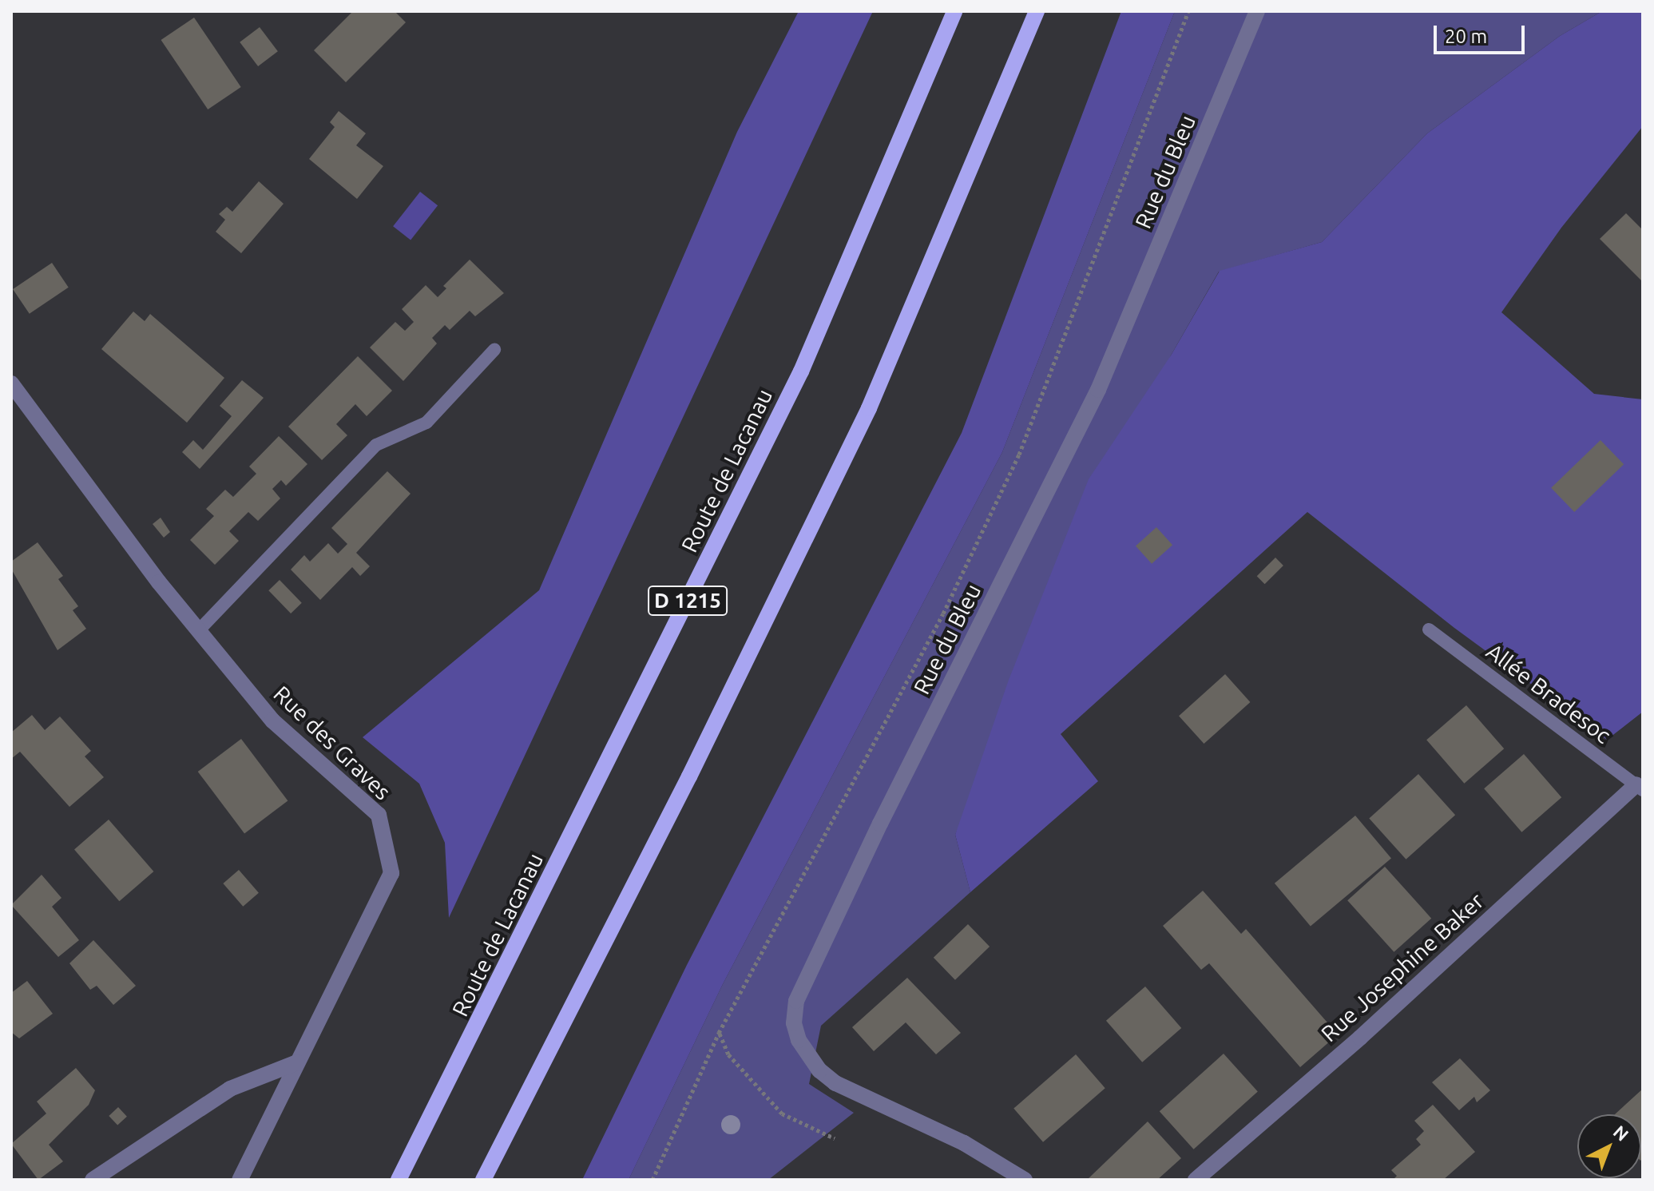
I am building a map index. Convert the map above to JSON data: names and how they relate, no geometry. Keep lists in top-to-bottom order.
{
  "streets": {
    "main road": ["Route de Lacanau", "D 1215"],
    "street": ["Rue du Bleu", "Rue des Graves", "Rue Josephine Baker"],
    "lane": ["Allée Bradesoc"]
  },
  "crossings": [
    ["Allée Bradesoc", "Rue Josephine Baker"]
  ],
  "scale_bar": "20 m",
  "north": "top right"
}
